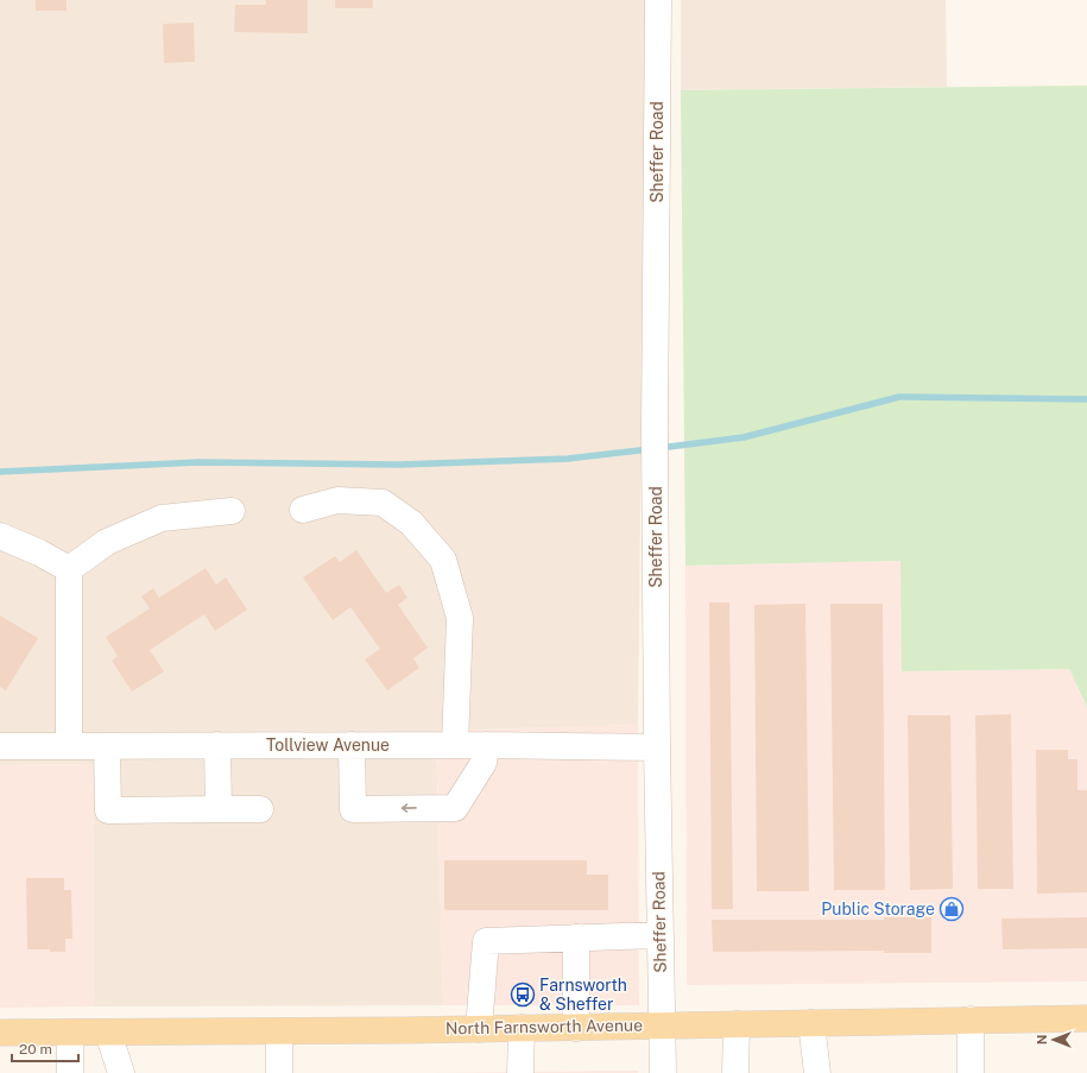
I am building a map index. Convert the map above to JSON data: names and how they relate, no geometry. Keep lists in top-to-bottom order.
{
  "streets": {
    "main road": ["North Farnsworth Avenue"],
    "street": ["Sheffer Road", "Tollview Avenue"]
  },
  "crossings": [
    ["Sheffer Road", "Tollview Avenue"],
    ["Sheffer Road", "North Farnsworth Avenue"]
  ],
  "places": {
    "shop": ["Public Storage"],
    "bus stop": ["Farnsworth & Sheffer"]
  },
  "scale_bar": "20 m",
  "north": "left"
}
